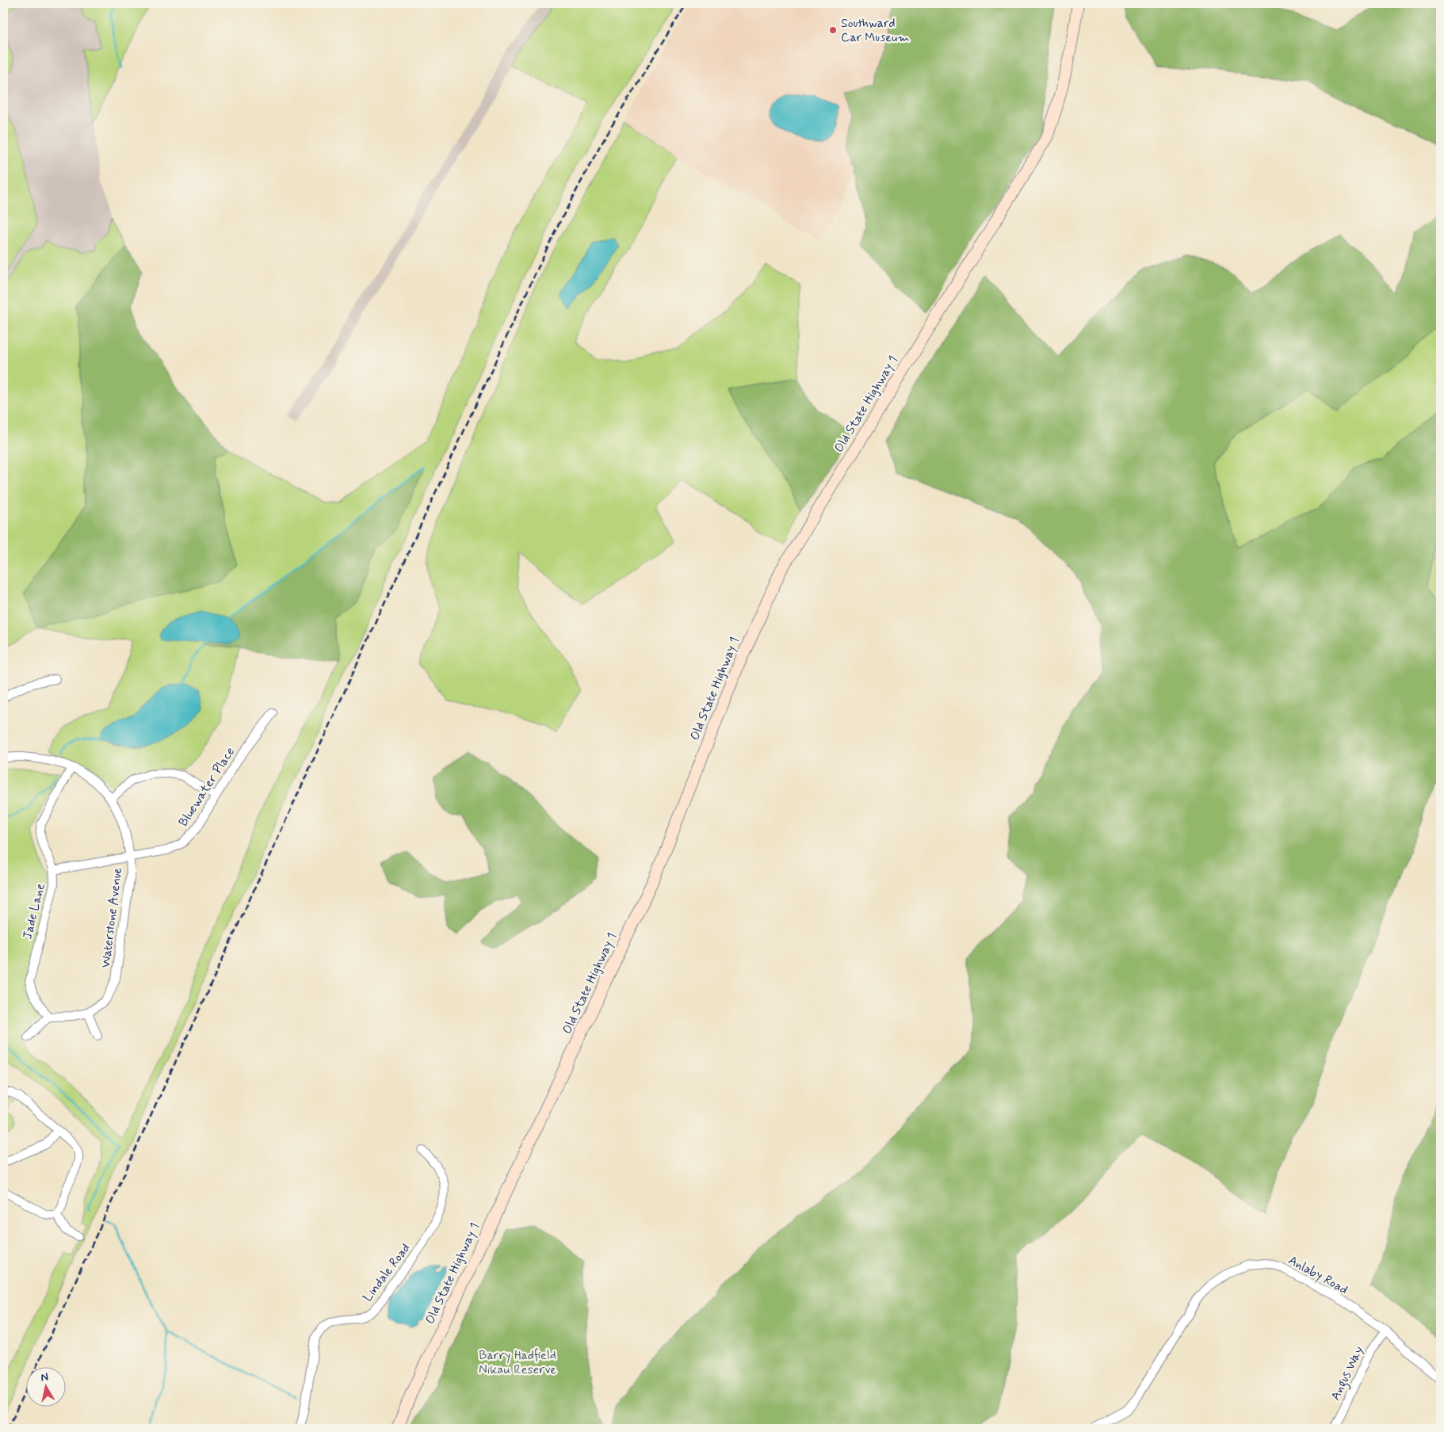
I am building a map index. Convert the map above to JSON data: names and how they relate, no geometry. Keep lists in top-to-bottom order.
{
  "streets": {
    "main road": ["Old State Highway 1"],
    "street": [
      "Bluewater Place",
      "Jade Lane",
      "Waterstone Avenue",
      "Lindale Road",
      "Anlaby Road",
      "Angus Way"
    ]
  },
  "crossings": [
    ["Bluewater Place", "Jade Lane"],
    ["Bluewater Place", "Waterstone Avenue"],
    ["Jade Lane", "Waterstone Avenue"],
    ["Anlaby Road", "Angus Way"]
  ],
  "parks": ["Barry Hadfield Nikau Reserve"],
  "places": ["Southward Car Museum"],
  "north": "top"
}
